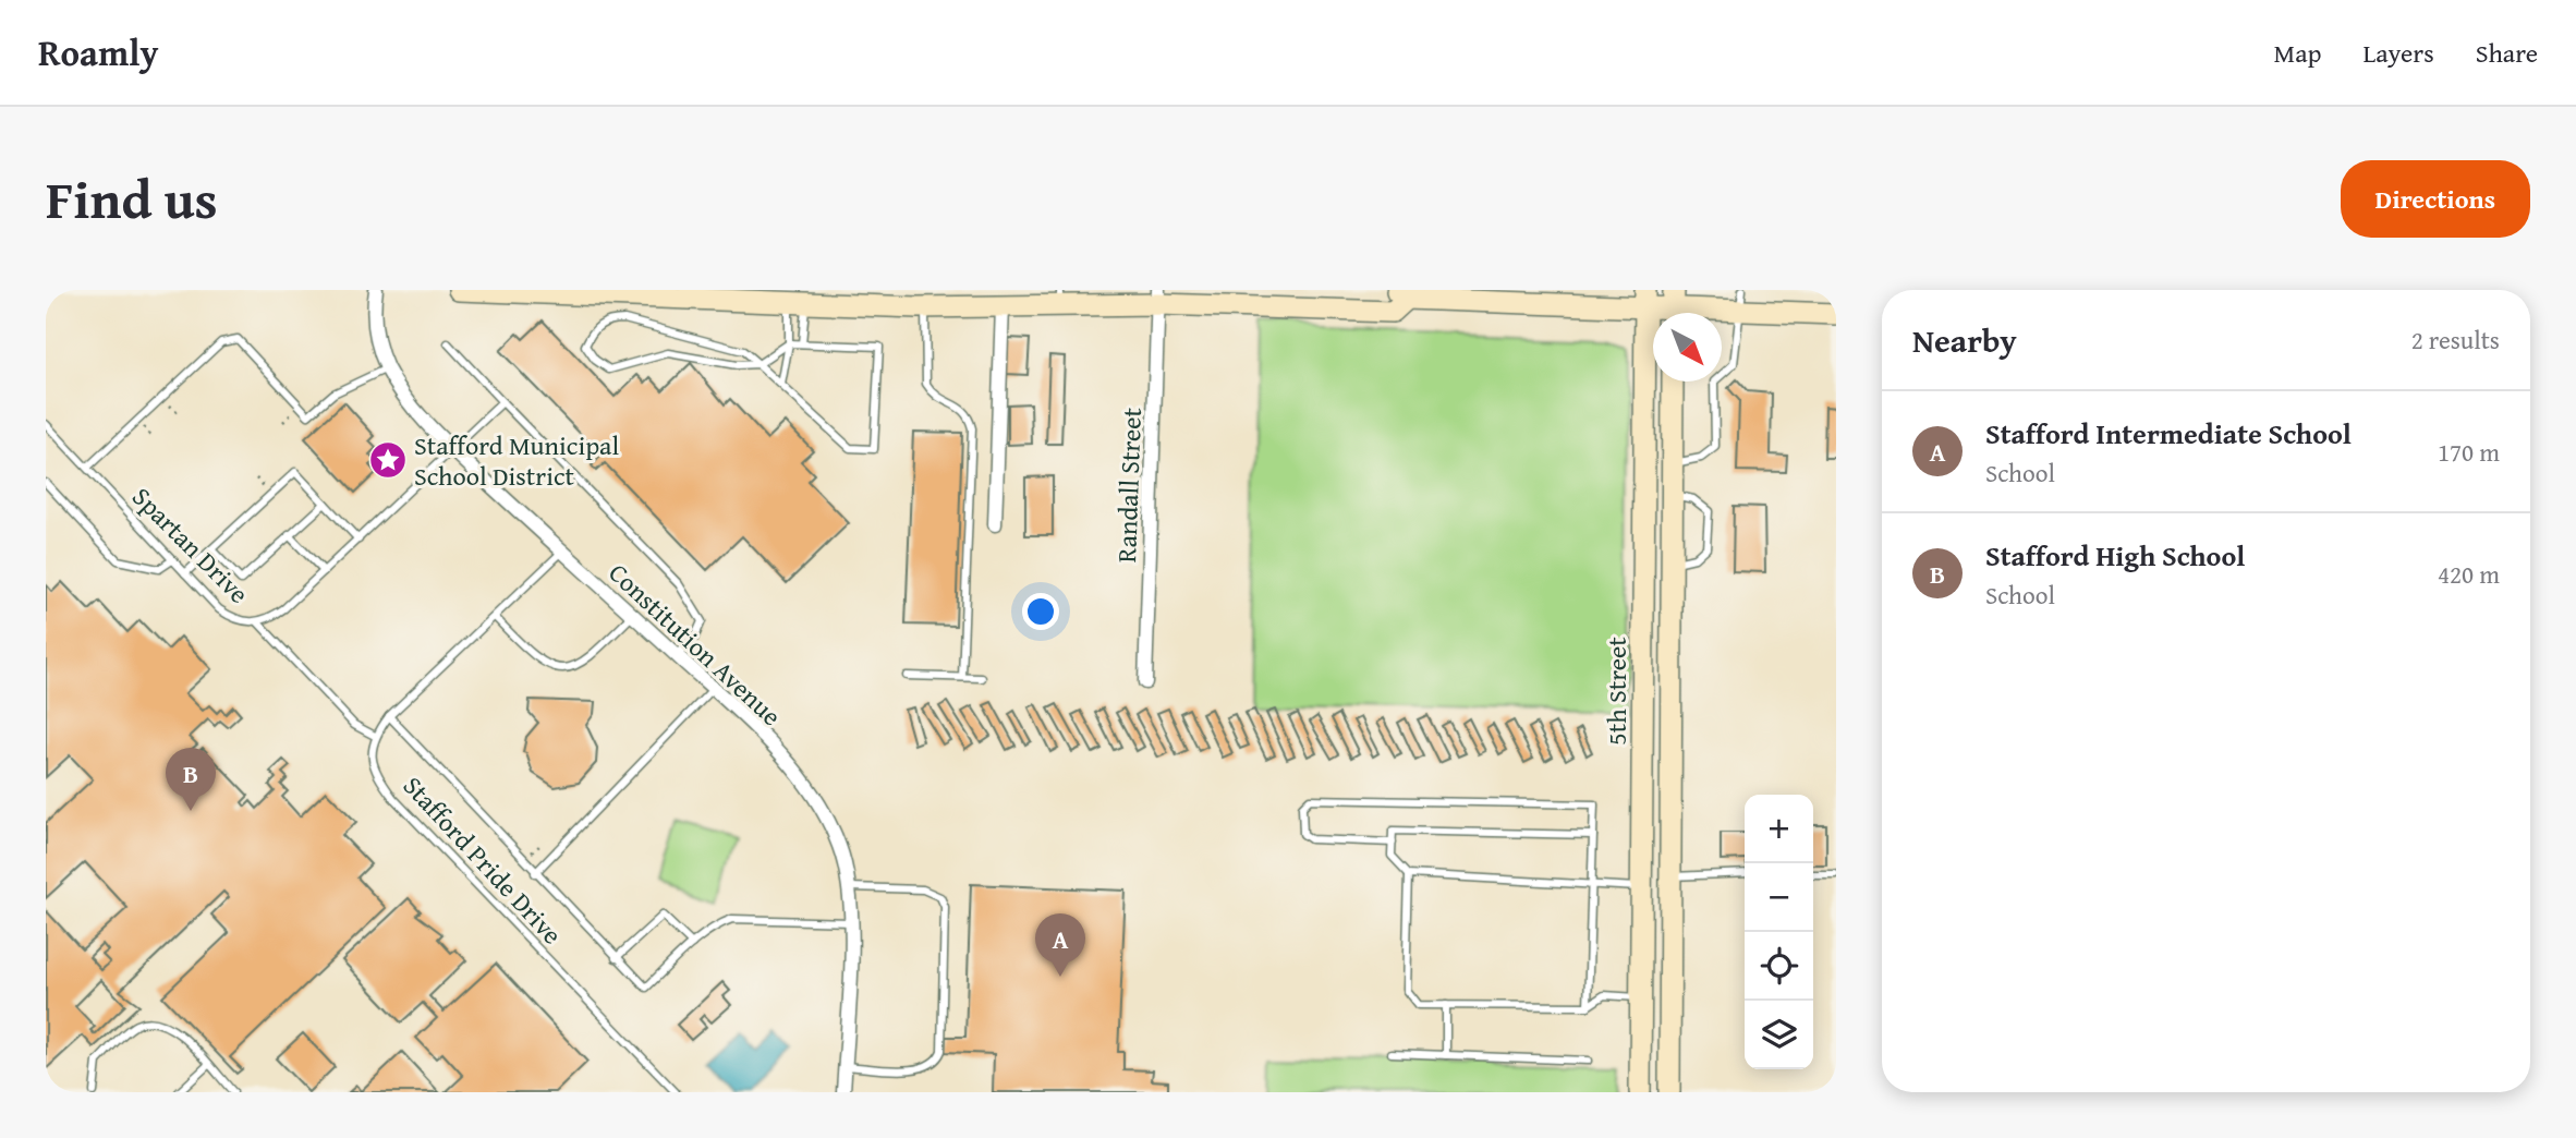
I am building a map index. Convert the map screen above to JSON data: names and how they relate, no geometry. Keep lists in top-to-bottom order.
{
  "streets": {
    "main road": ["5th Street"],
    "street": ["Randall Street", "Constitution Avenue"],
    "lane": ["Spartan Drive", "Stafford Pride Drive"]
  },
  "crossings": [
    ["Spartan Drive", "Constitution Avenue"]
  ],
  "places": {
    "place": ["Stafford Municipal School District"]
  },
  "north": "bottom right",
  "page": {
    "header": "Roamly",
    "nav": ["Map", "Layers", "Share"],
    "title": "Find us",
    "buttons": "Directions",
    "heading": ["Nearby", "2 results"],
    "list": [
      {
        "mark": "A",
        "name": "Stafford Intermediate School",
        "note": "School",
        "value": "170 m"
      },
      {
        "mark": "B",
        "name": "Stafford High School",
        "note": "School",
        "value": "420 m"
      }
    ],
    "pins": ["B", "A"],
    "map_buttons": ["+", "−"]
  }
}
